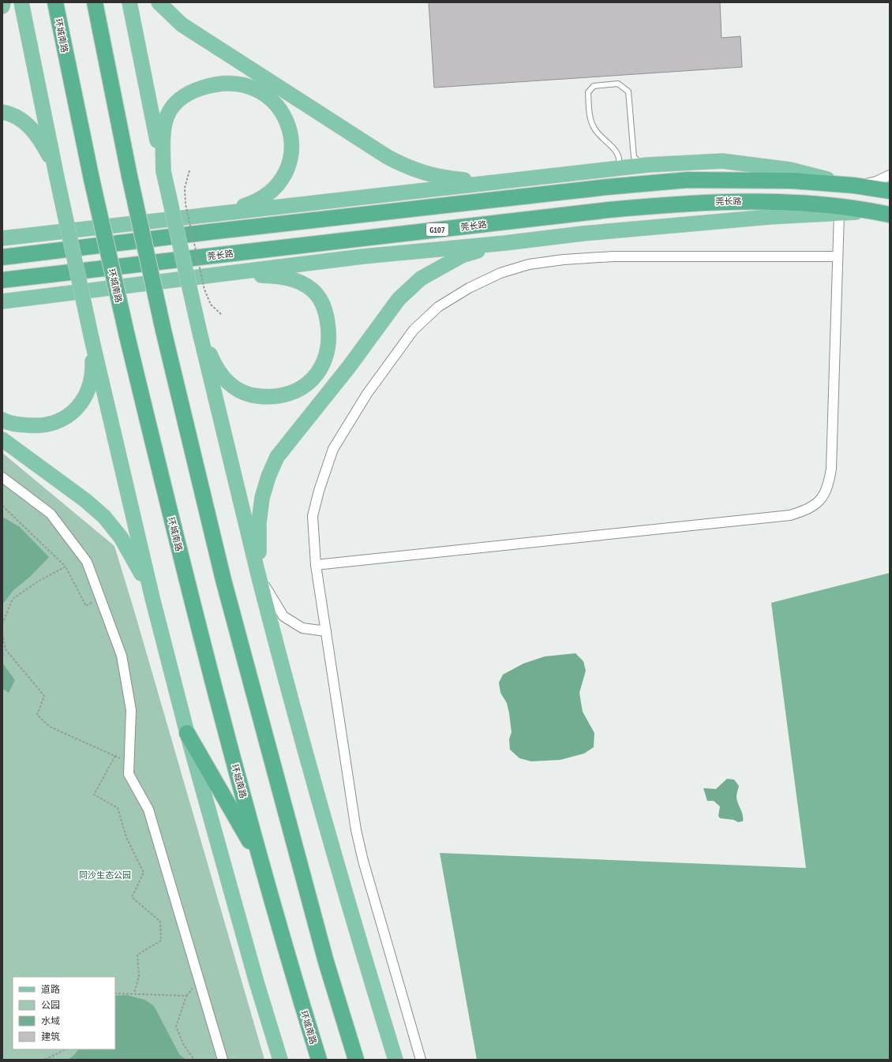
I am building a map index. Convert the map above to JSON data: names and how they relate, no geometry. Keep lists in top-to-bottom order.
{
  "streets": {
    "highway": ["环城南路", "莞长路", "G107"]
  },
  "parks": ["同沙生态公园"],
  "legend": [
    "道路",
    "公园",
    "水域",
    "建筑"
  ]
}
